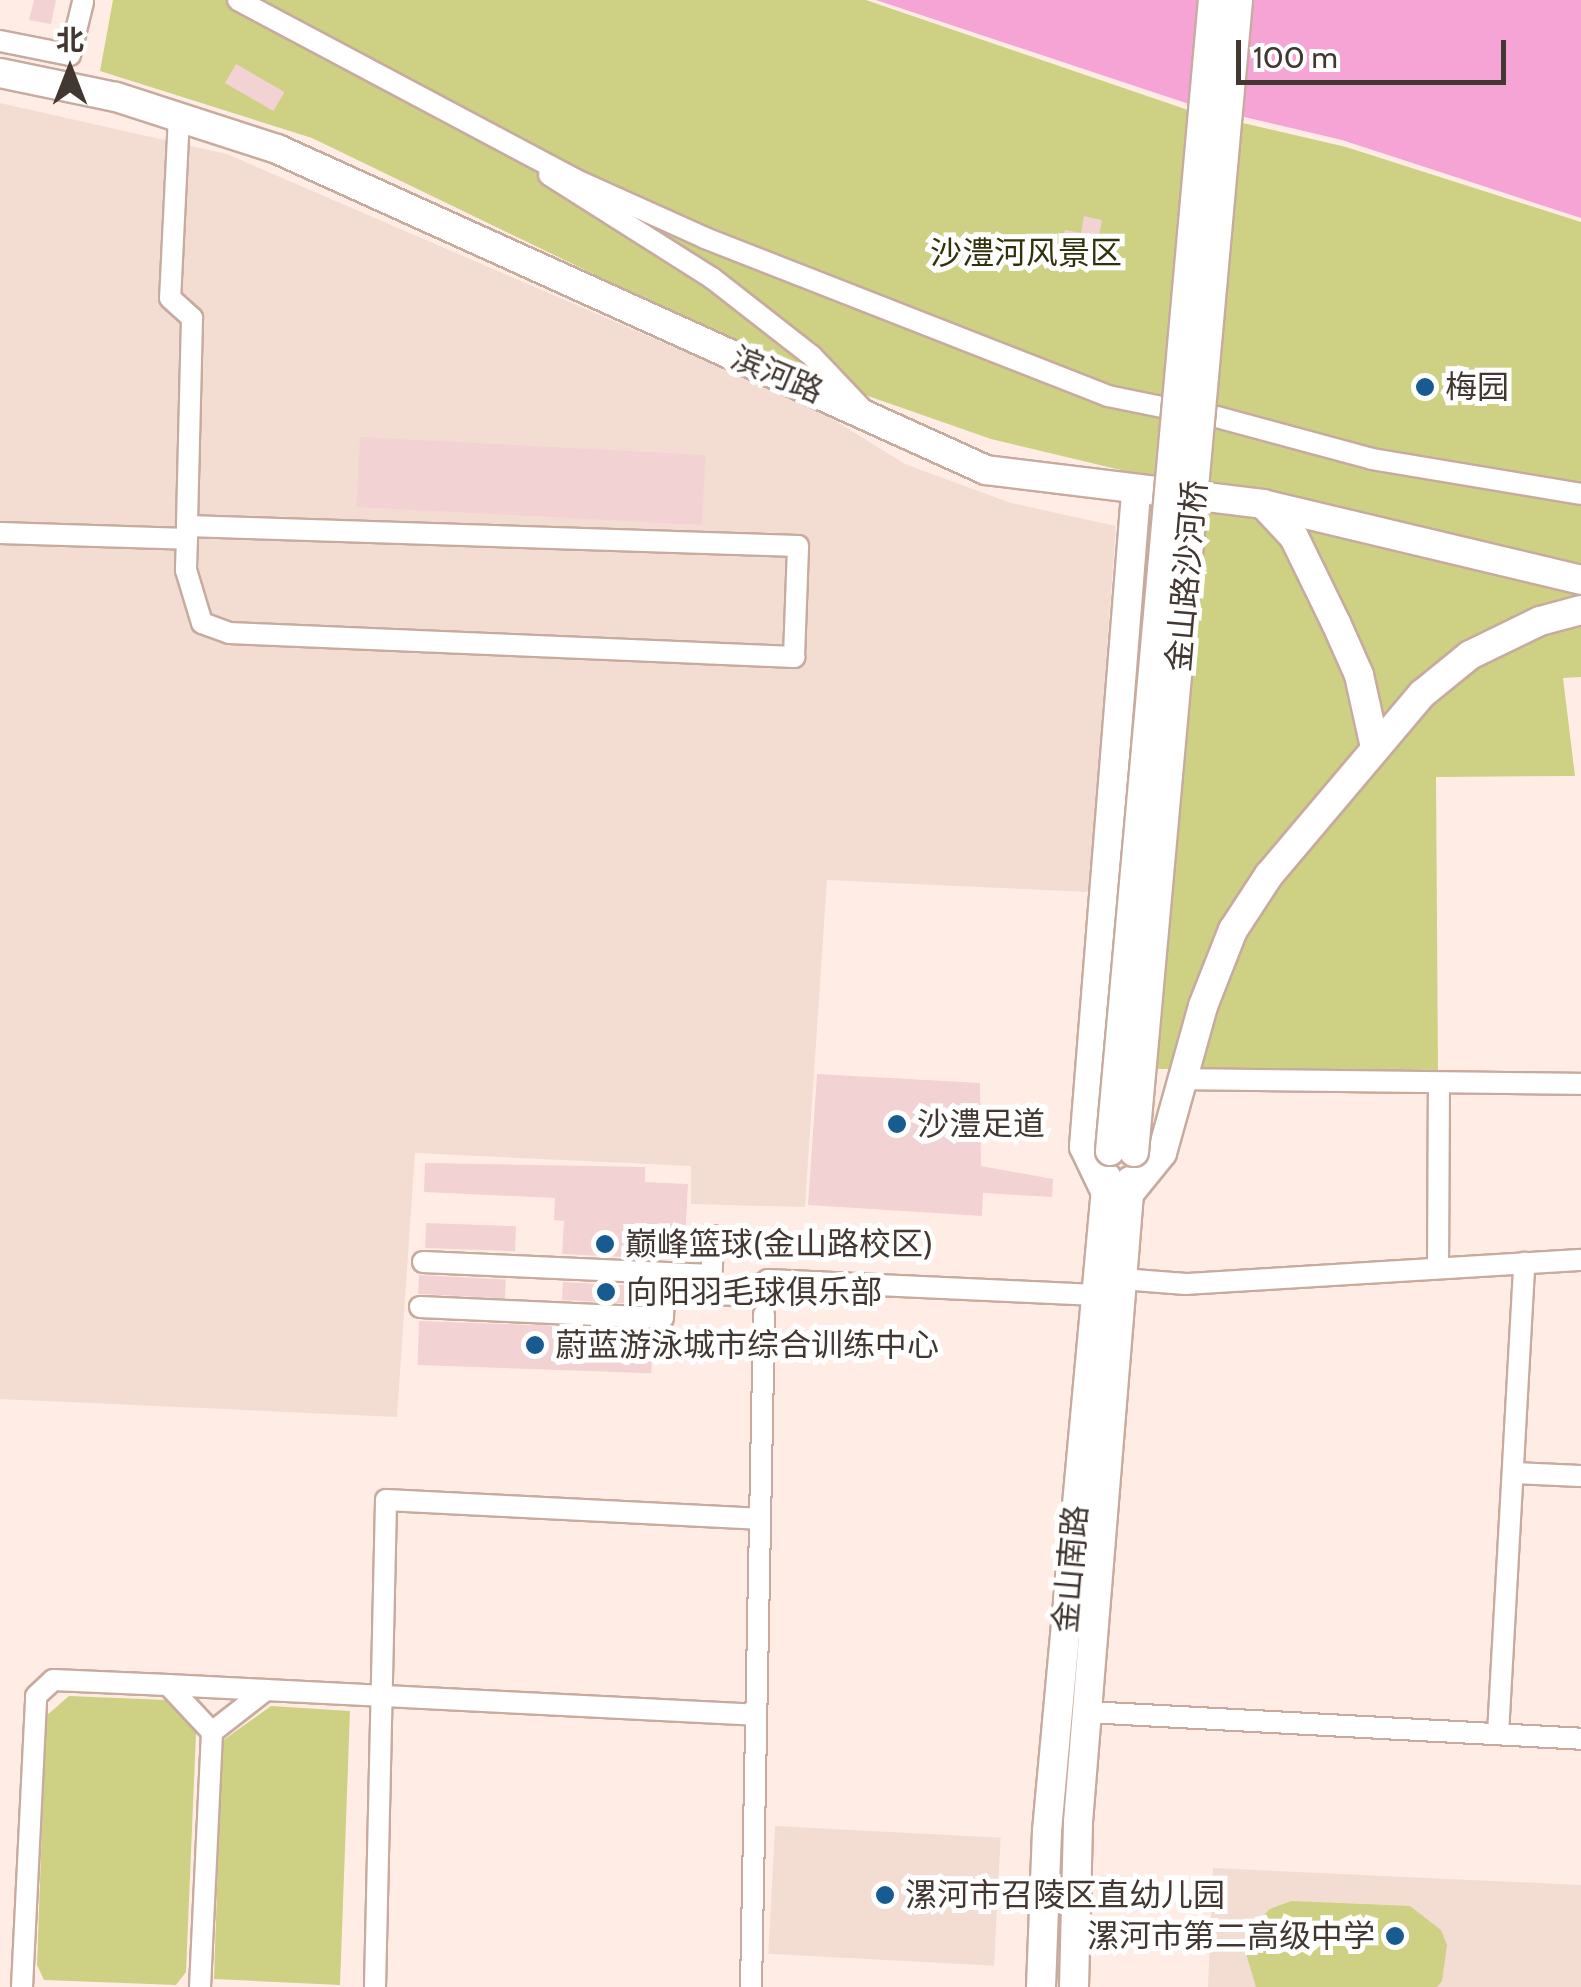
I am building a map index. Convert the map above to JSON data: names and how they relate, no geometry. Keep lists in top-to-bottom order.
{
  "streets": {
    "street": ["滨河路", "金山路沙河桥", "金山南路"]
  },
  "crossings": [
    ["金山路沙河桥", "金山南路"]
  ],
  "parks": ["沙澧河风景区"],
  "places": [
    "梅园",
    "沙澧足道",
    "巅峰篮球(金山路校区)",
    "向阳羽毛球俱乐部",
    "蔚蓝游泳城市综合训练中心",
    "漯河市召陵区直幼儿园",
    "漯河市第二高级中学"
  ],
  "scale_bar": "100 m",
  "north": "top"
}
